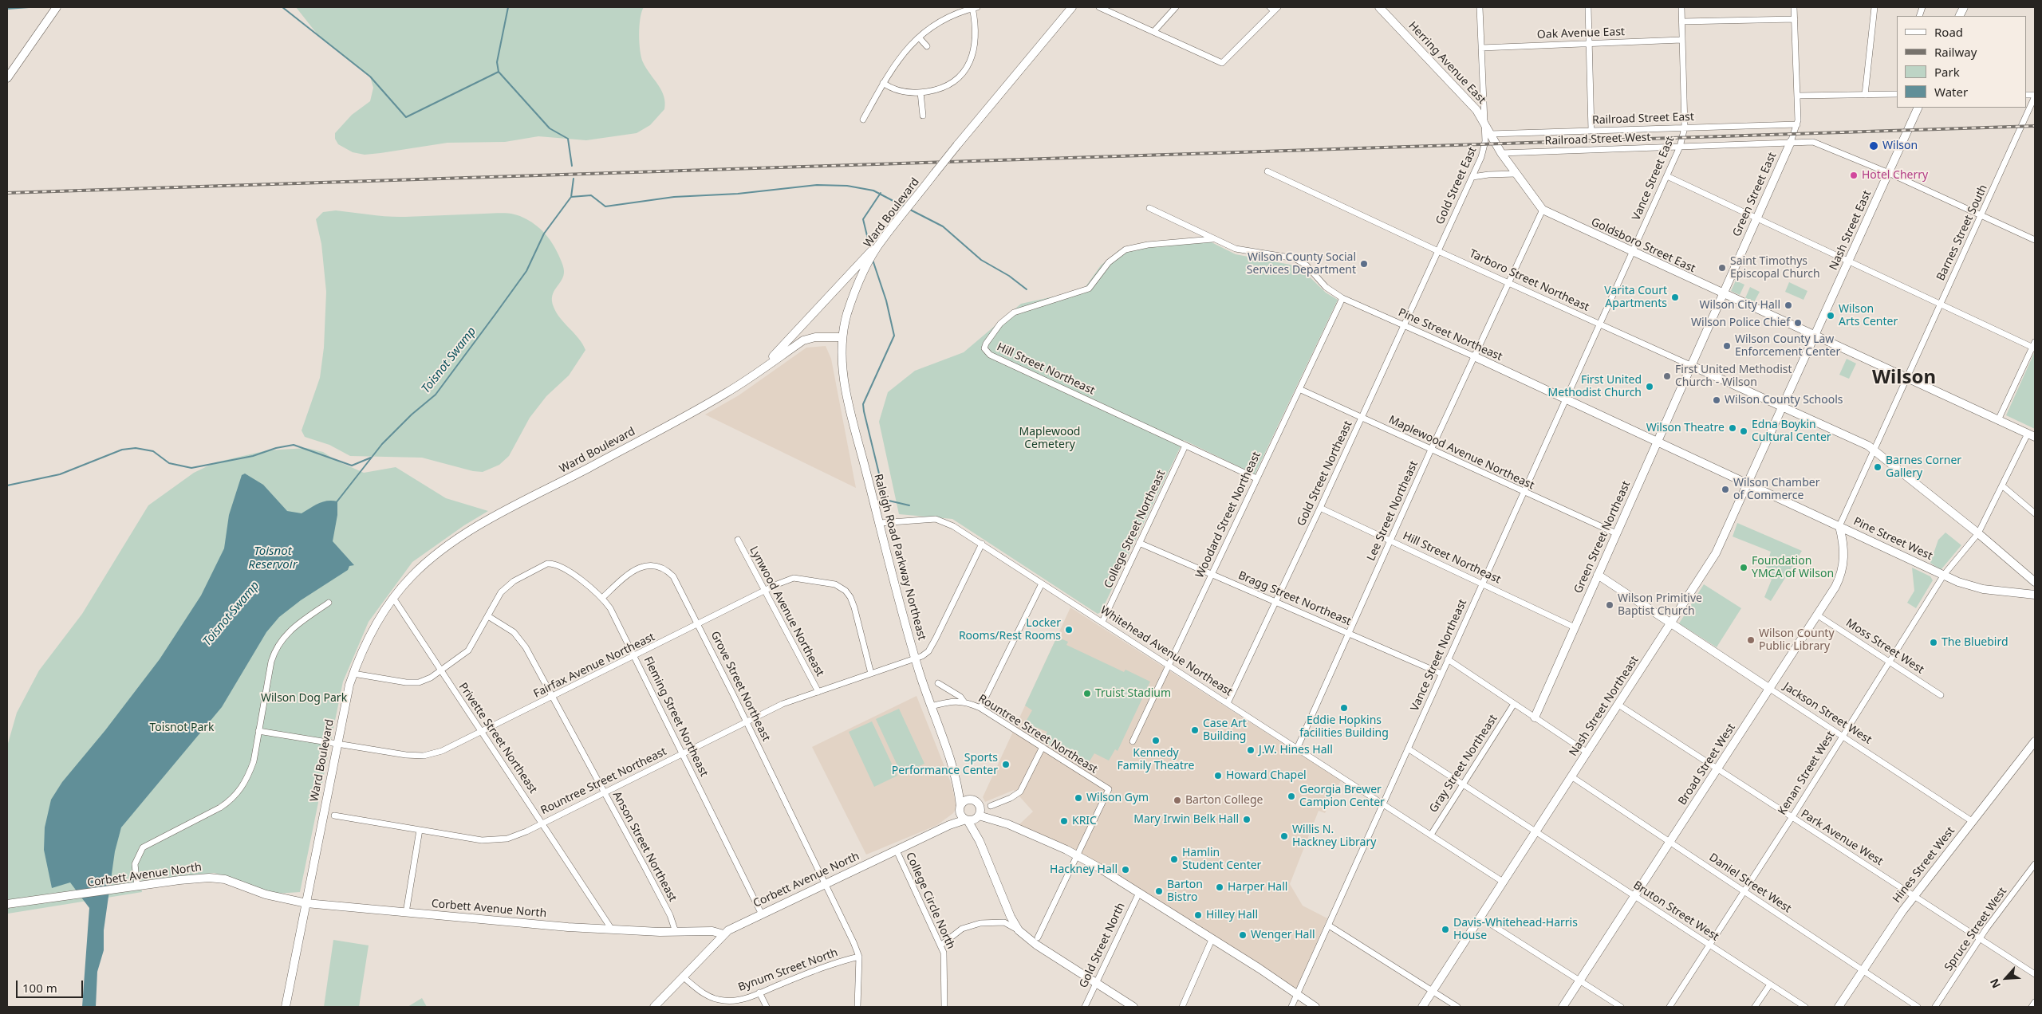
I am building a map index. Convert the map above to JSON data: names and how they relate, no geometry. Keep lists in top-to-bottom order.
{
  "streets": {
    "street": [
      "Oak Avenue East",
      "Herring Avenue East",
      "Railroad Street East",
      "Railroad Street West",
      "Vance Street East",
      "Gold Street East",
      "Green Street East",
      "Ward Boulevard",
      "Nash Street East",
      "Barnes Street South",
      "Goldsboro Street East",
      "Tarboro Street Northeast",
      "Pine Street Northeast",
      "Hill Street Northeast",
      "Maplewood Avenue Northeast",
      "Gold Street Northeast",
      "Lee Street Northeast",
      "Woodard Street Northeast",
      "College Street Northeast",
      "Green Street Northeast",
      "Pine Street West",
      "Raleigh Road Parkway Northeast",
      "Bragg Street Northeast",
      "Lynwood Avenue Northeast",
      "Moss Street West",
      "Whitehead Avenue Northeast",
      "Vance Street Northeast",
      "Fairfax Avenue Northeast",
      "Grove Street Northeast",
      "Nash Street Northeast",
      "Jackson Street West",
      "Fleming Street Northeast",
      "Rountree Street Northeast",
      "Privette Street Northeast",
      "Gray Street Northeast",
      "Broad Street West",
      "Kenan Street West",
      "Park Avenue West",
      "Anson Street Northeast",
      "Hines Street West",
      "Corbett Avenue North",
      "Daniel Street West",
      "College Circle North",
      "Bruton Street West",
      "Spruce Street West",
      "Gold Street North",
      "Bynum Street North"
    ]
  },
  "crossings": [
    ["Oak Avenue East", "Vance Street East"],
    ["Oak Avenue East", "Gold Street East"],
    ["Herring Avenue East", "Railroad Street East"],
    ["Herring Avenue East", "Gold Street East"],
    ["Herring Avenue East", "Goldsboro Street East"],
    ["Railroad Street East", "Vance Street East"],
    ["Railroad Street East", "Goldsboro Street East"],
    ["Railroad Street West", "Vance Street East"],
    ["Railroad Street West", "Green Street East"],
    ["Railroad Street West", "Nash Street East"],
    ["Railroad Street West", "Barnes Street South"],
    ["Railroad Street West", "Goldsboro Street East"],
    ["Vance Street East", "Goldsboro Street East"],
    ["Vance Street East", "Tarboro Street Northeast"],
    ["Vance Street East", "Vance Street Northeast"],
    ["Gold Street East", "Tarboro Street Northeast"],
    ["Gold Street East", "Gold Street Northeast"],
    ["Green Street East", "Goldsboro Street East"],
    ["Green Street East", "Tarboro Street Northeast"],
    ["Green Street East", "Green Street Northeast"],
    ["Ward Boulevard", "Raleigh Road Parkway Northeast"],
    ["Ward Boulevard", "Fairfax Avenue Northeast"],
    ["Ward Boulevard", "Fleming Street Northeast"],
    ["Ward Boulevard", "Privette Street Northeast"],
    ["Ward Boulevard", "Corbett Avenue North"],
    ["Nash Street East", "Goldsboro Street East"],
    ["Nash Street East", "Tarboro Street Northeast"],
    ["Nash Street East", "Nash Street Northeast"],
    ["Barnes Street South", "Goldsboro Street East"],
    ["Barnes Street South", "Tarboro Street Northeast"],
    ["Barnes Street South", "Pine Street West"],
    ["Barnes Street South", "Broad Street West"],
    ["Goldsboro Street East", "Lee Street Northeast"],
    ["Goldsboro Street East", "Kenan Street West"],
    ["Tarboro Street Northeast", "Gold Street Northeast"],
    ["Tarboro Street Northeast", "Lee Street Northeast"],
    ["Tarboro Street Northeast", "Green Street Northeast"],
    ["Tarboro Street Northeast", "Vance Street Northeast"],
    ["Tarboro Street Northeast", "Nash Street Northeast"],
    ["Tarboro Street Northeast", "Kenan Street West"],
    ["Pine Street Northeast", "Hill Street Northeast"],
    ["Pine Street Northeast", "Gold Street Northeast"],
    ["Pine Street Northeast", "Lee Street Northeast"],
    ["Pine Street Northeast", "Woodard Street Northeast"],
    ["Pine Street Northeast", "Green Street Northeast"],
    ["Pine Street Northeast", "Pine Street West"],
    ["Pine Street Northeast", "Vance Street Northeast"],
    ["Pine Street Northeast", "Nash Street Northeast"],
    ["Hill Street Northeast", "Gold Street Northeast"],
    ["Hill Street Northeast", "Lee Street Northeast"],
    ["Hill Street Northeast", "Woodard Street Northeast"],
    ["Hill Street Northeast", "College Street Northeast"],
    ["Hill Street Northeast", "Green Street Northeast"],
    ["Hill Street Northeast", "Vance Street Northeast"],
    ["Maplewood Avenue Northeast", "Gold Street Northeast"],
    ["Maplewood Avenue Northeast", "Lee Street Northeast"],
    ["Maplewood Avenue Northeast", "Woodard Street Northeast"],
    ["Maplewood Avenue Northeast", "Green Street Northeast"],
    ["Maplewood Avenue Northeast", "Vance Street Northeast"],
    ["Gold Street Northeast", "Bragg Street Northeast"],
    ["Gold Street Northeast", "Whitehead Avenue Northeast"],
    ["Lee Street Northeast", "Bragg Street Northeast"],
    ["Lee Street Northeast", "Whitehead Avenue Northeast"],
    ["Woodard Street Northeast", "Bragg Street Northeast"],
    ["Woodard Street Northeast", "Whitehead Avenue Northeast"],
    ["College Street Northeast", "Bragg Street Northeast"],
    ["College Street Northeast", "Whitehead Avenue Northeast"],
    ["Green Street Northeast", "Jackson Street West"],
    ["Pine Street West", "Nash Street Northeast"],
    ["Pine Street West", "Broad Street West"],
    ["Pine Street West", "Kenan Street West"],
    ["Raleigh Road Parkway Northeast", "Whitehead Avenue Northeast"],
    ["Raleigh Road Parkway Northeast", "Rountree Street Northeast"],
    ["Raleigh Road Parkway Northeast", "Corbett Avenue North"],
    ["Bragg Street Northeast", "Vance Street Northeast"],
    ["Lynwood Avenue Northeast", "Fairfax Avenue Northeast"],
    ["Lynwood Avenue Northeast", "Rountree Street Northeast"],
    ["Moss Street West", "Broad Street West"],
    ["Moss Street West", "Kenan Street West"],
    ["Whitehead Avenue Northeast", "Vance Street Northeast"],
    ["Whitehead Avenue Northeast", "Nash Street Northeast"],
    ["Whitehead Avenue Northeast", "Rountree Street Northeast"],
    ["Whitehead Avenue Northeast", "Gray Street Northeast"],
    ["Vance Street Northeast", "Bruton Street West"],
    ["Fairfax Avenue Northeast", "Grove Street Northeast"],
    ["Fairfax Avenue Northeast", "Fleming Street Northeast"],
    ["Fairfax Avenue Northeast", "Rountree Street Northeast"],
    ["Fairfax Avenue Northeast", "Privette Street Northeast"],
    ["Fairfax Avenue Northeast", "Anson Street Northeast"],
    ["Grove Street Northeast", "Fleming Street Northeast"],
    ["Grove Street Northeast", "Rountree Street Northeast"],
    ["Grove Street Northeast", "Corbett Avenue North"],
    ["Grove Street Northeast", "Bynum Street North"],
    ["Nash Street Northeast", "Jackson Street West"],
    ["Nash Street Northeast", "Park Avenue West"],
    ["Nash Street Northeast", "Daniel Street West"],
    ["Nash Street Northeast", "Bruton Street West"],
    ["Jackson Street West", "Broad Street West"],
    ["Jackson Street West", "Kenan Street West"],
    ["Jackson Street West", "Hines Street West"],
    ["Fleming Street Northeast", "Rountree Street Northeast"],
    ["Fleming Street Northeast", "Privette Street Northeast"],
    ["Fleming Street Northeast", "Anson Street Northeast"],
    ["Fleming Street Northeast", "Corbett Avenue North"],
    ["Rountree Street Northeast", "Privette Street Northeast"],
    ["Rountree Street Northeast", "Anson Street Northeast"],
    ["Privette Street Northeast", "Corbett Avenue North"],
    ["Gray Street Northeast", "Bruton Street West"],
    ["Broad Street West", "Park Avenue West"],
    ["Broad Street West", "Daniel Street West"],
    ["Broad Street West", "Bruton Street West"],
    ["Kenan Street West", "Park Avenue West"],
    ["Kenan Street West", "Daniel Street West"],
    ["Kenan Street West", "Bruton Street West"],
    ["Park Avenue West", "Hines Street West"],
    ["Park Avenue West", "Spruce Street West"],
    ["Anson Street Northeast", "Corbett Avenue North"],
    ["Hines Street West", "Daniel Street West"],
    ["Corbett Avenue North", "College Circle North"]
  ],
  "districts": ["Wilson"],
  "water": ["Toisnot Swamp", "Toisnot Reservoir"],
  "parks": ["Maplewood Cemetery", "Wilson Dog Park", "Toisnot Park"],
  "places": [
    "Wilson",
    "Hotel Cherry",
    "Wilson County Social Services Department",
    "Saint Timothys Episcopal Church",
    "Varita Court Apartments",
    "Wilson City Hall",
    "Wilson Arts Center",
    "Wilson Police Chief",
    "Wilson County Law Enforcement Center",
    "First United Methodist Church - Wilson",
    "First United Methodist Church",
    "Wilson County Schools",
    "Wilson Theatre",
    "Edna Boykin Cultural Center",
    "Barnes Corner Gallery",
    "Wilson Chamber of Commerce",
    "Foundation YMCA of Wilson",
    "Wilson Primitive Baptist Church",
    "Locker Rooms/Rest Rooms",
    "Wilson County Public Library",
    "The Bluebird",
    "Truist Stadium",
    "Eddie Hopkins facilities Building",
    "Case Art Building",
    "Kennedy Family Theatre",
    "J.W. Hines Hall",
    "Sports Performance Center",
    "Howard Chapel",
    "Georgia Brewer Campion Center",
    "Wilson Gym",
    "Barton College",
    "Mary Irwin Belk Hall",
    "KRIC",
    "Willis N. Hackney Library",
    "Hamlin Student Center",
    "Hackney Hall",
    "Harper Hall",
    "Barton Bistro",
    "Hilley Hall",
    "Davis-Whitehead-Harris House",
    "Wenger Hall"
  ],
  "legend": [
    "Road",
    "Railway",
    "Park",
    "Water"
  ],
  "scale_bar": "100 m",
  "north": "bottom left"
}
